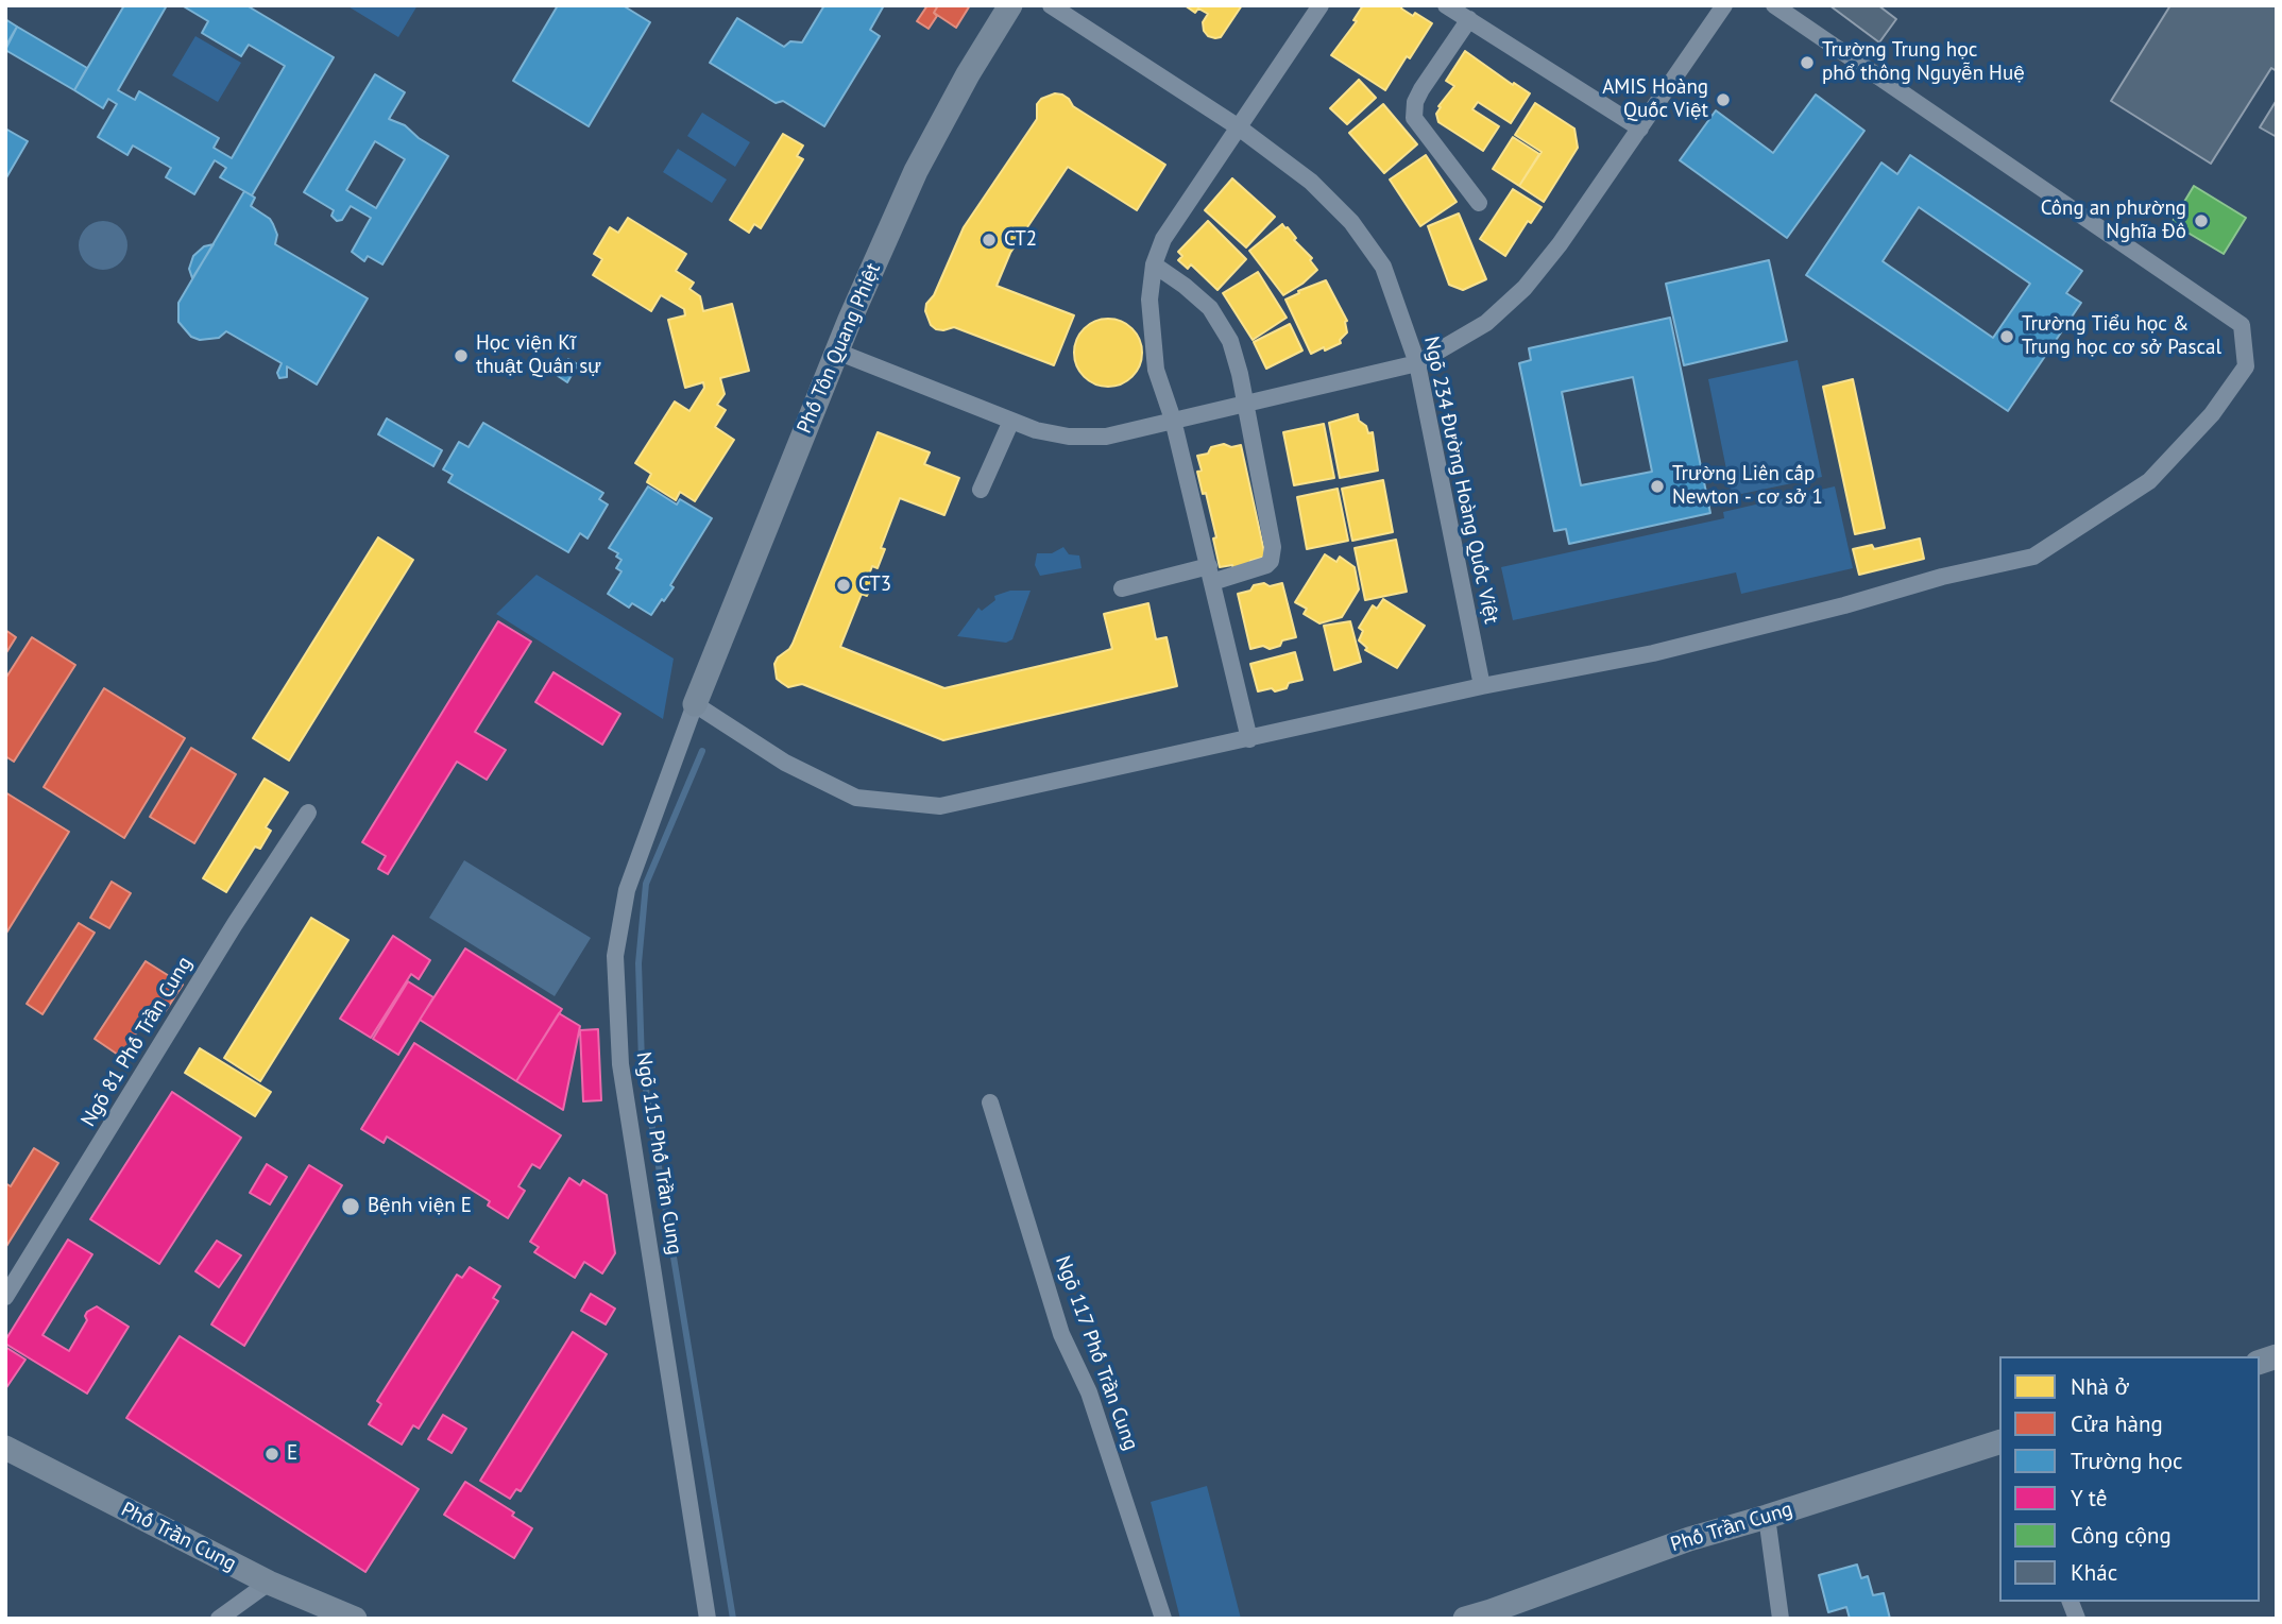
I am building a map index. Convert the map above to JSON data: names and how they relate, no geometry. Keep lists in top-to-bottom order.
{
  "streets": {
    "main road": ["Phố Tôn Quang Phiệt", "Phố Trần Cung"],
    "street": [
      "Ngõ 234 Đường Hoàng Quốc Việt",
      "Ngõ 81 Phố Trần Cung",
      "Ngõ 115 Phố Trần Cung",
      "Ngõ 117 Phố Trần Cung"
    ]
  },
  "crossings": [
    ["Phố Tôn Quang Phiệt", "Ngõ 115 Phố Trần Cung"]
  ],
  "places": [
    "Trường Trung học phổ thông Nguyễn Huệ",
    "AMIS Hoàng Quốc Việt",
    "Công an phường Nghĩa Đô",
    "CT2",
    "Trường Tiểu học & Trung học cơ sở Pascal",
    "Học viện Kĩ thuật Quân sự",
    "Trường Liên cấp Newton - cơ sở 1",
    "CT3",
    "Bệnh viện E",
    "E"
  ],
  "legend": [
    "Nhà ở",
    "Cửa hàng",
    "Trường học",
    "Y tế",
    "Công cộng",
    "Khác"
  ]
}
